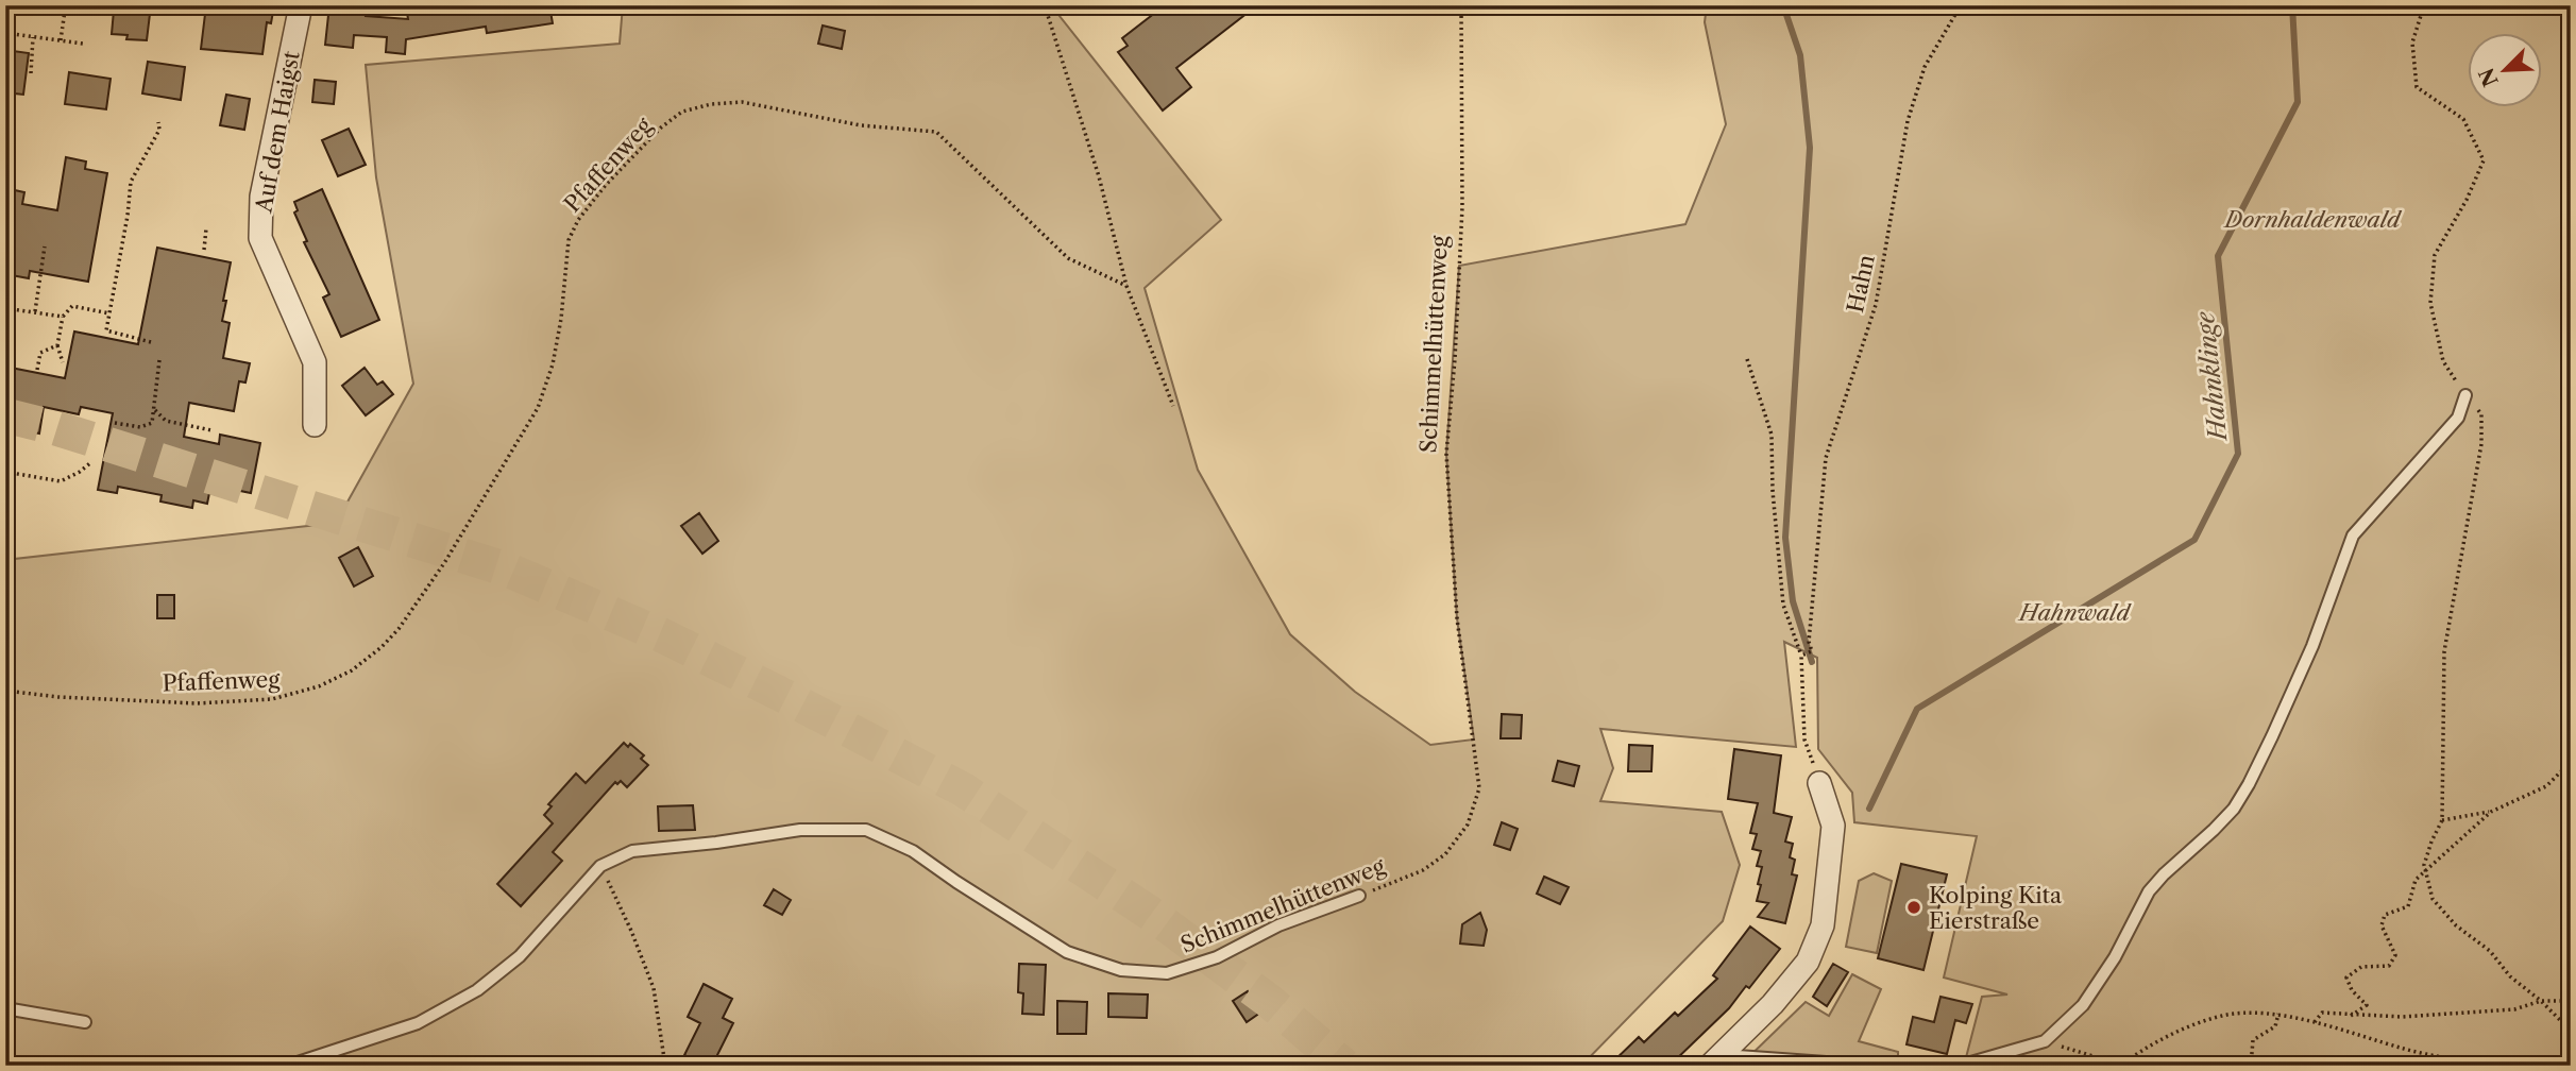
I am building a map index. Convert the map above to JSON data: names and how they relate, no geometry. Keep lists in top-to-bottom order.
{
  "streets": {
    "street": ["Auf dem Haigst"],
    "lane": ["Schimmelhüttenweg"],
    "path": ["Pfaffenweg", "Hahn"]
  },
  "water": ["Hahnklinge"],
  "parks": ["Dornhaldenwald", "Hahnwald"],
  "places": ["Kolping Kita Eierstraße"],
  "north": "bottom left"
}
